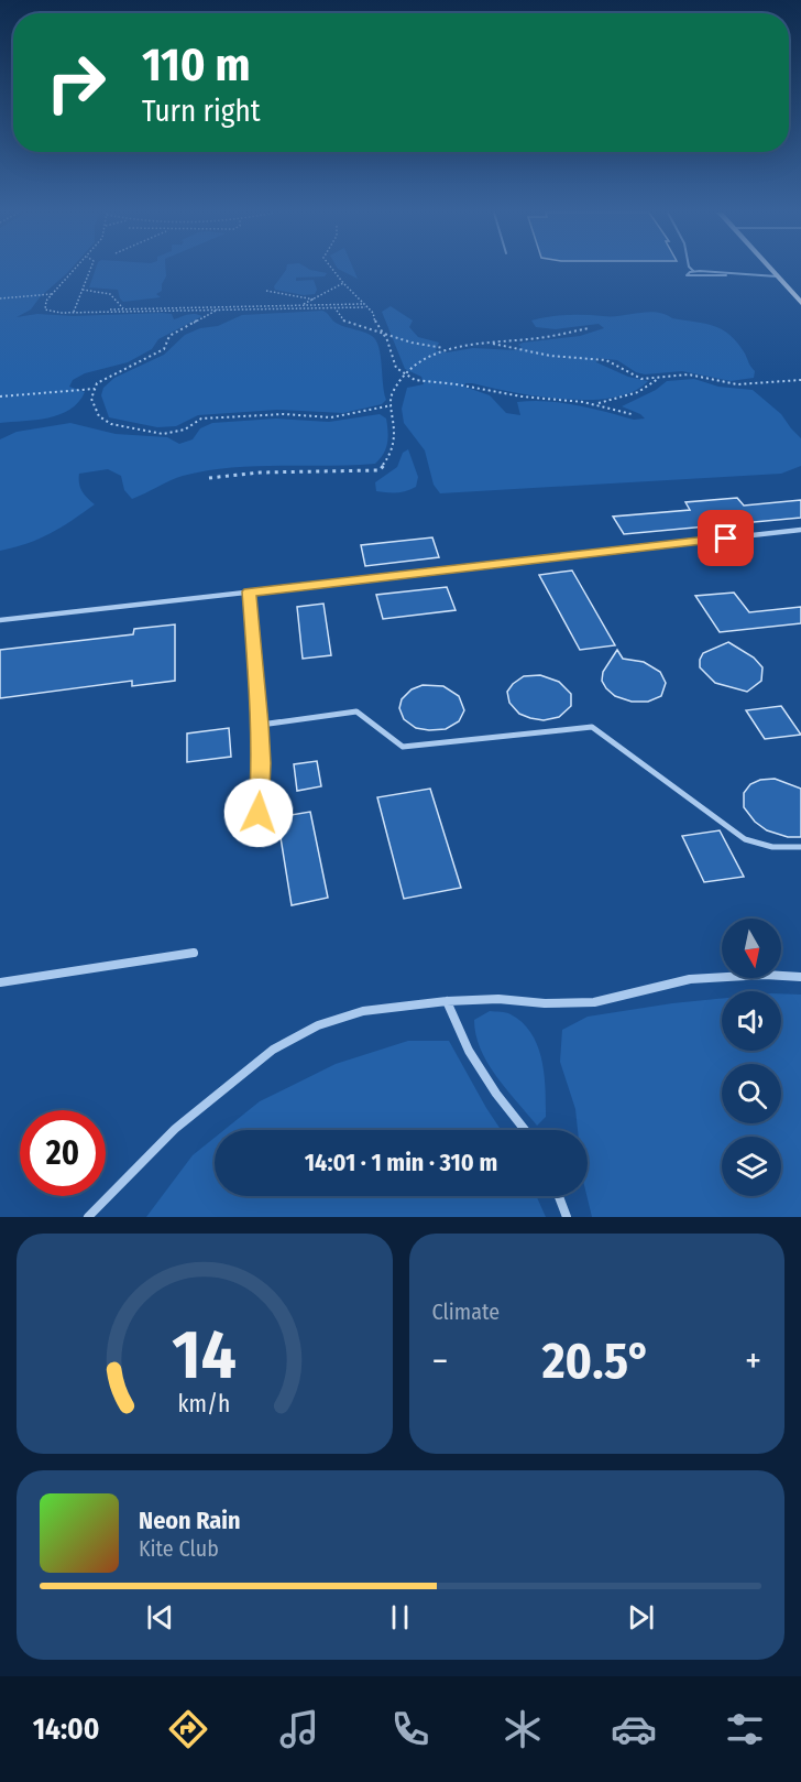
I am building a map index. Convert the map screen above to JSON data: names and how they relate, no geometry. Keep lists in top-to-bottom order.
{
  "north": "bottom",
  "page": {
    "turn": ["110 m", "Turn right"],
    "limit": "20",
    "trip": "14:01 · 1 min · 310 m",
    "tile": "Climate",
    "heat": ["−", "20.5°", "+"],
    "song": ["Neon Rain", "Kite Club"],
    "tabs": "14:00",
    "gauge": ["14", "km/h"]
  }
}
